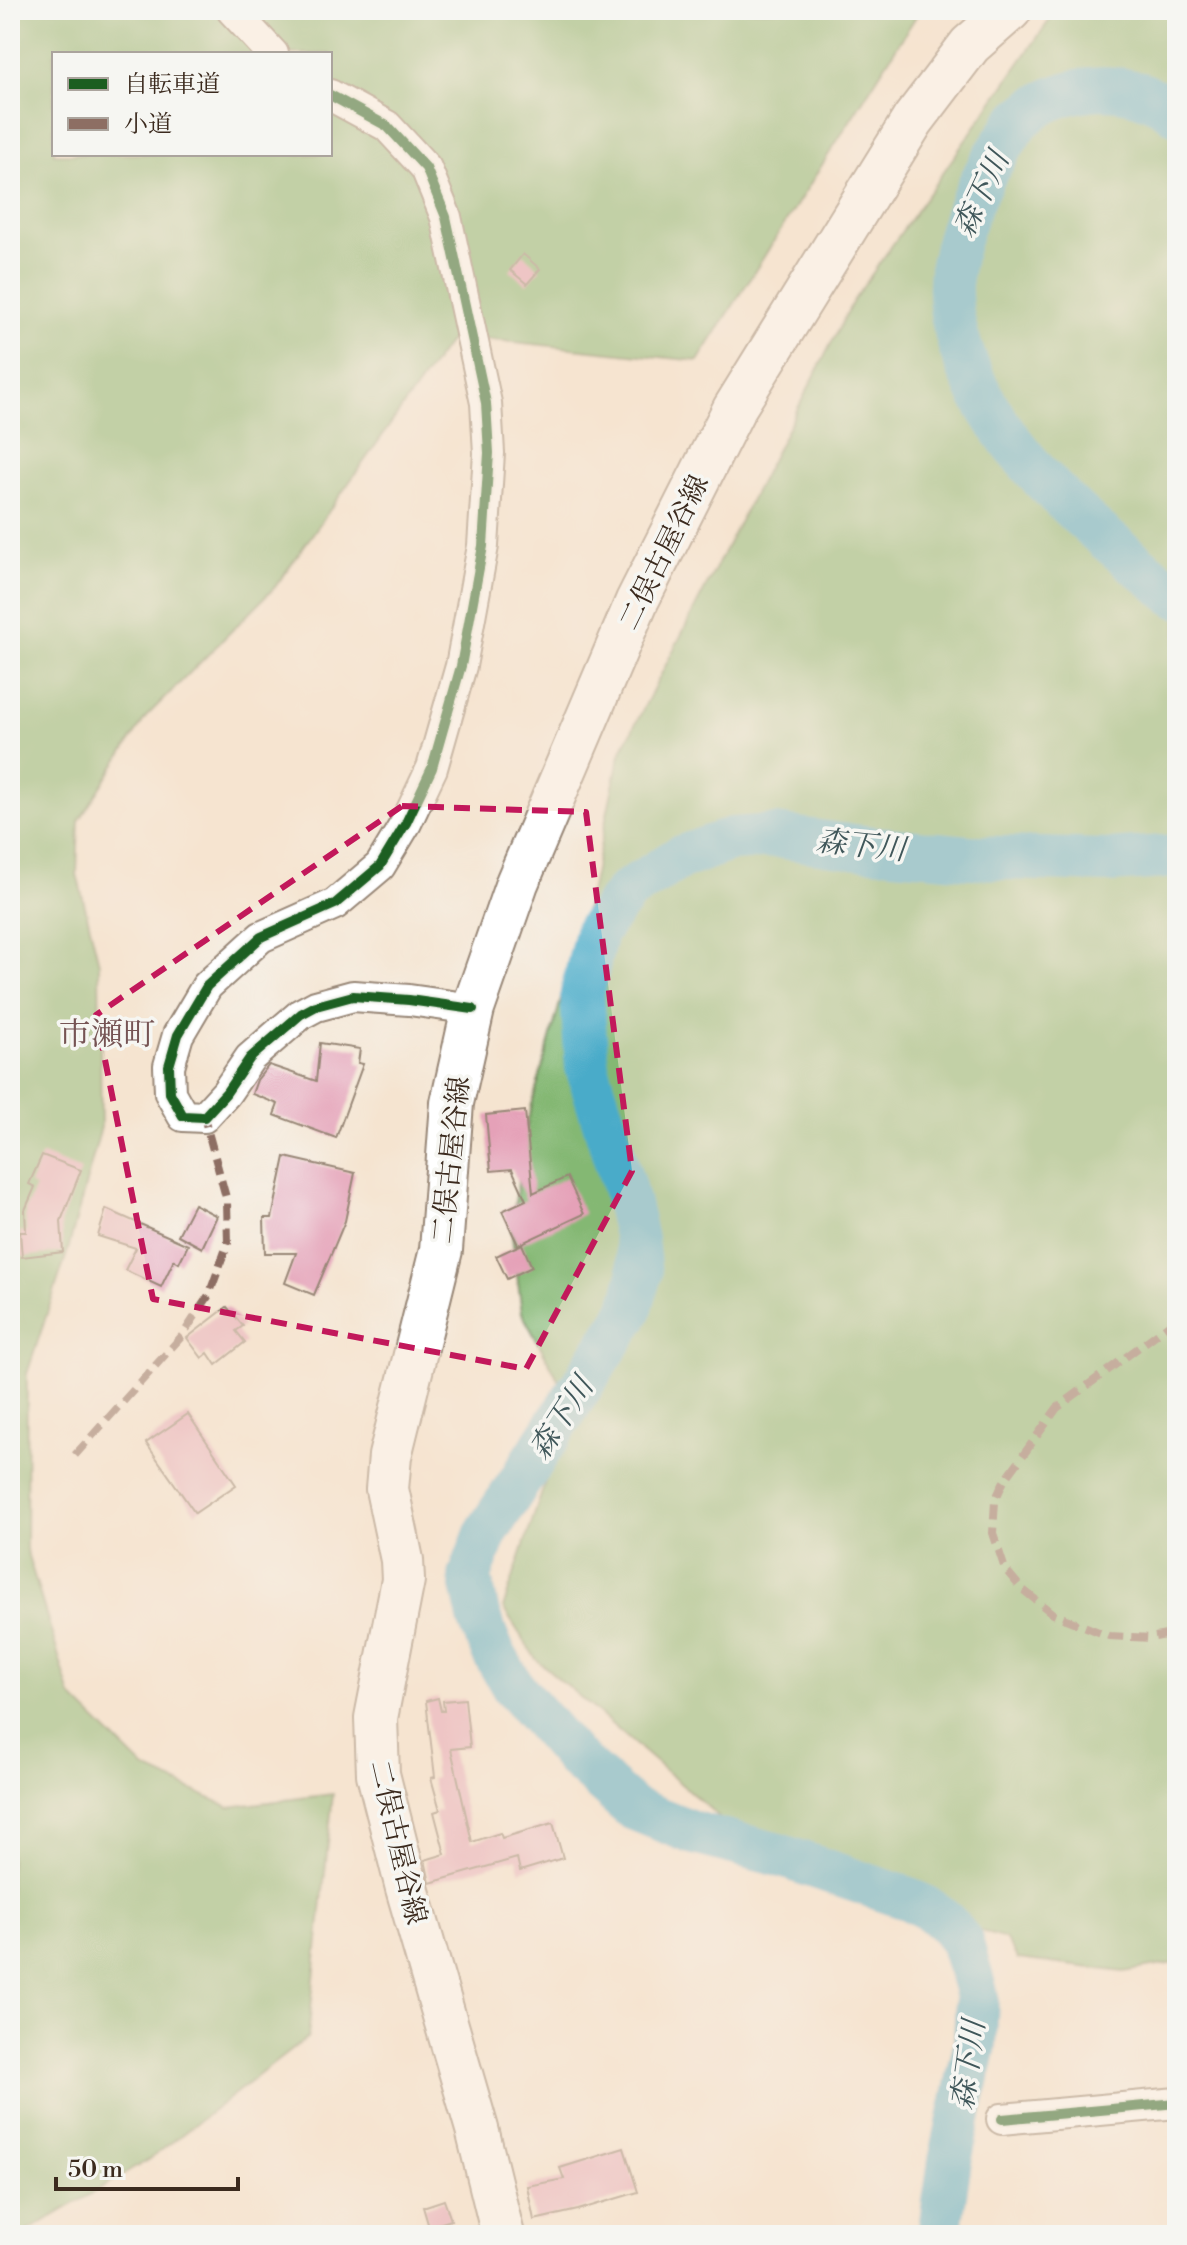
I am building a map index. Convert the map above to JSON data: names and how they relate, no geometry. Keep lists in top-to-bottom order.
{
  "streets": {
    "main road": ["二俣古屋谷線"]
  },
  "districts": ["市瀬町"],
  "water": ["森下川"],
  "legend": ["自転車道", "小道"],
  "scale_bar": "50 m"
}
